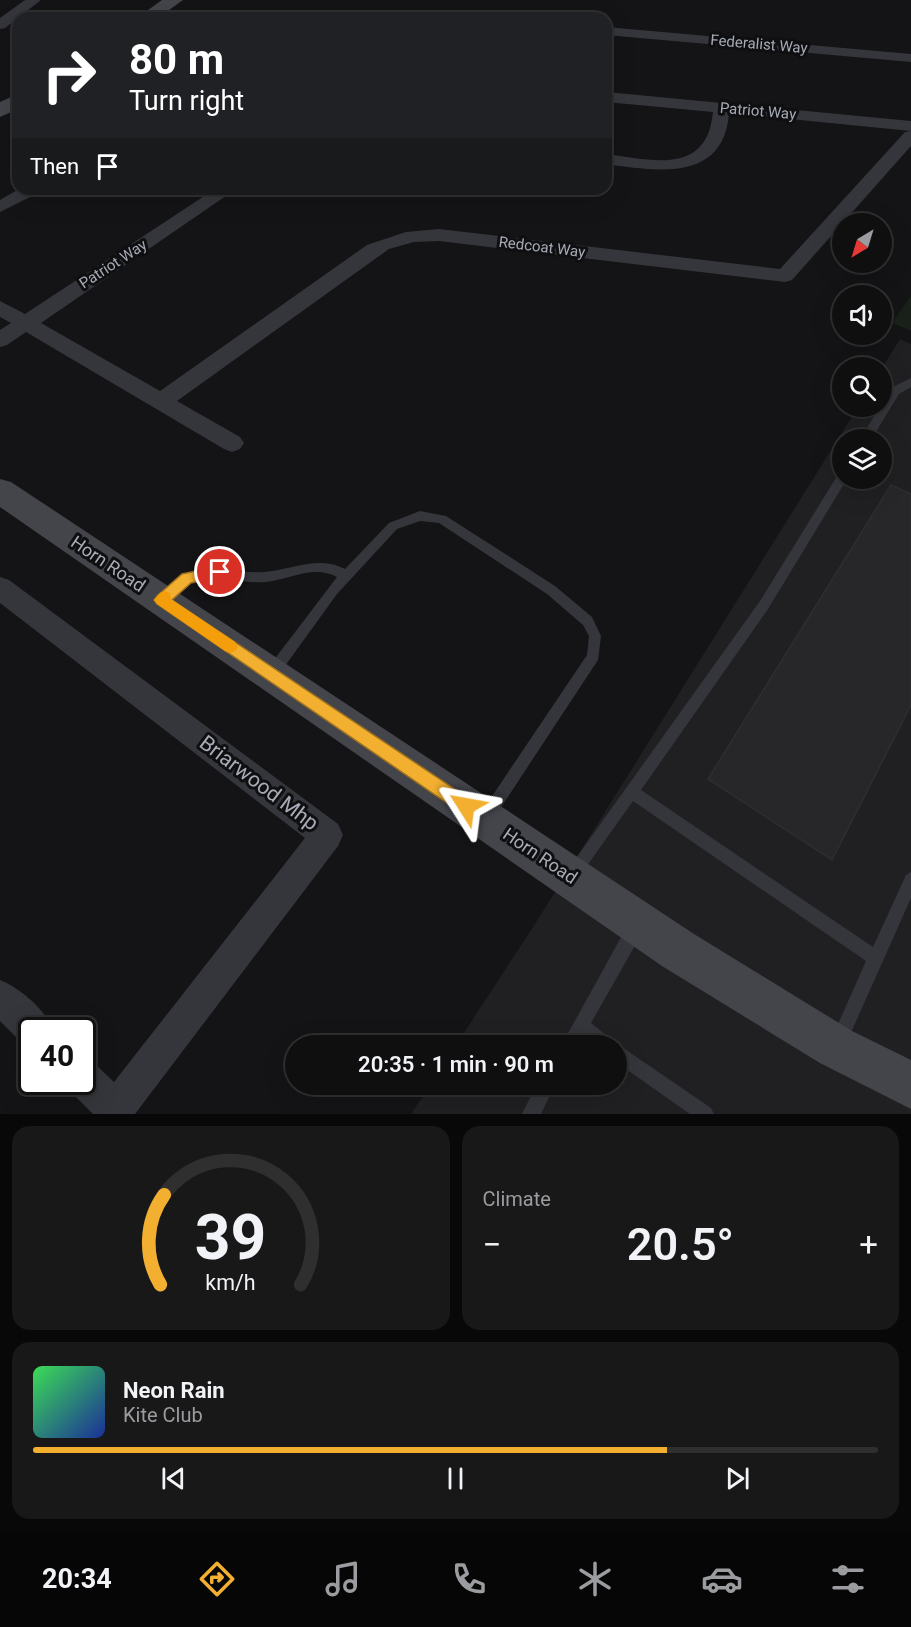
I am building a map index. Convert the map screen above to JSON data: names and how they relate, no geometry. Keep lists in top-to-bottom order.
{
  "streets": {
    "street": [
      "Federalist Way",
      "Patriot Way",
      "Redcoat Way",
      "Horn Road",
      "Briarwood Mhp"
    ]
  },
  "north": "bottom left",
  "page": {
    "turn": ["80 m", "Turn right"],
    "then": "Then",
    "limit": "40",
    "trip": "20:35 · 1 min · 90 m",
    "tile": "Climate",
    "heat": ["−", "20.5°", "+"],
    "song": ["Neon Rain", "Kite Club"],
    "tabs": "20:34",
    "gauge": ["39", "km/h"]
  }
}
